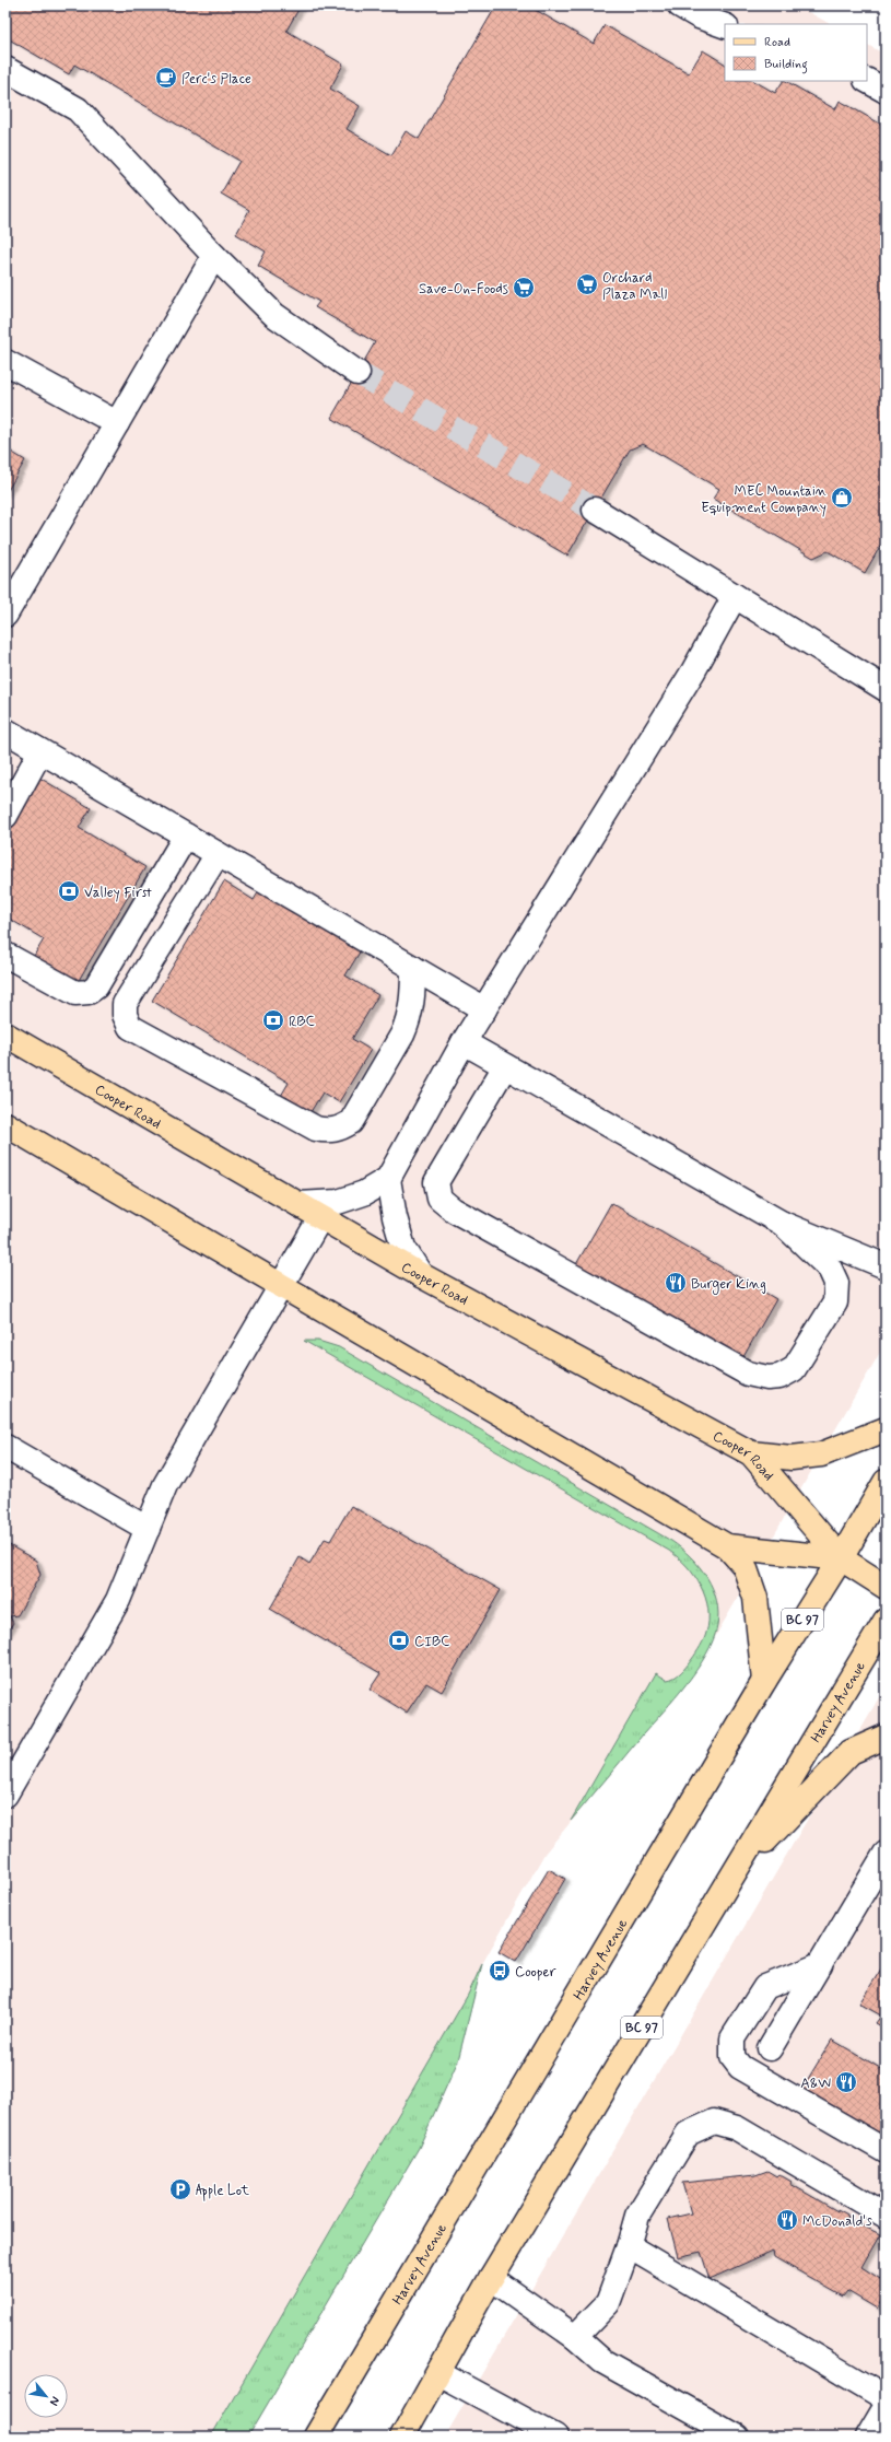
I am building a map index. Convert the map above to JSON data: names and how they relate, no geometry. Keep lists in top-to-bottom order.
{
  "streets": {
    "main road": ["Cooper Road", "BC 97", "Harvey Avenue"]
  },
  "crossings": [
    ["Cooper Road", "Harvey Avenue"]
  ],
  "places": {
    "cafe": ["Perc's Place"],
    "supermarket": ["Orchard Plaza Mall", "Save-On-Foods"],
    "shop": ["MEC Mountain Equipment Company"],
    "bank": ["Valley First", "RBC", "CIBC"],
    "restaurant": ["Burger King", "A&W", "McDonald's"],
    "bus stop": ["Cooper"],
    "parking": ["Apple Lot"]
  },
  "legend": ["Road", "Building"],
  "north": "bottom right"
}
